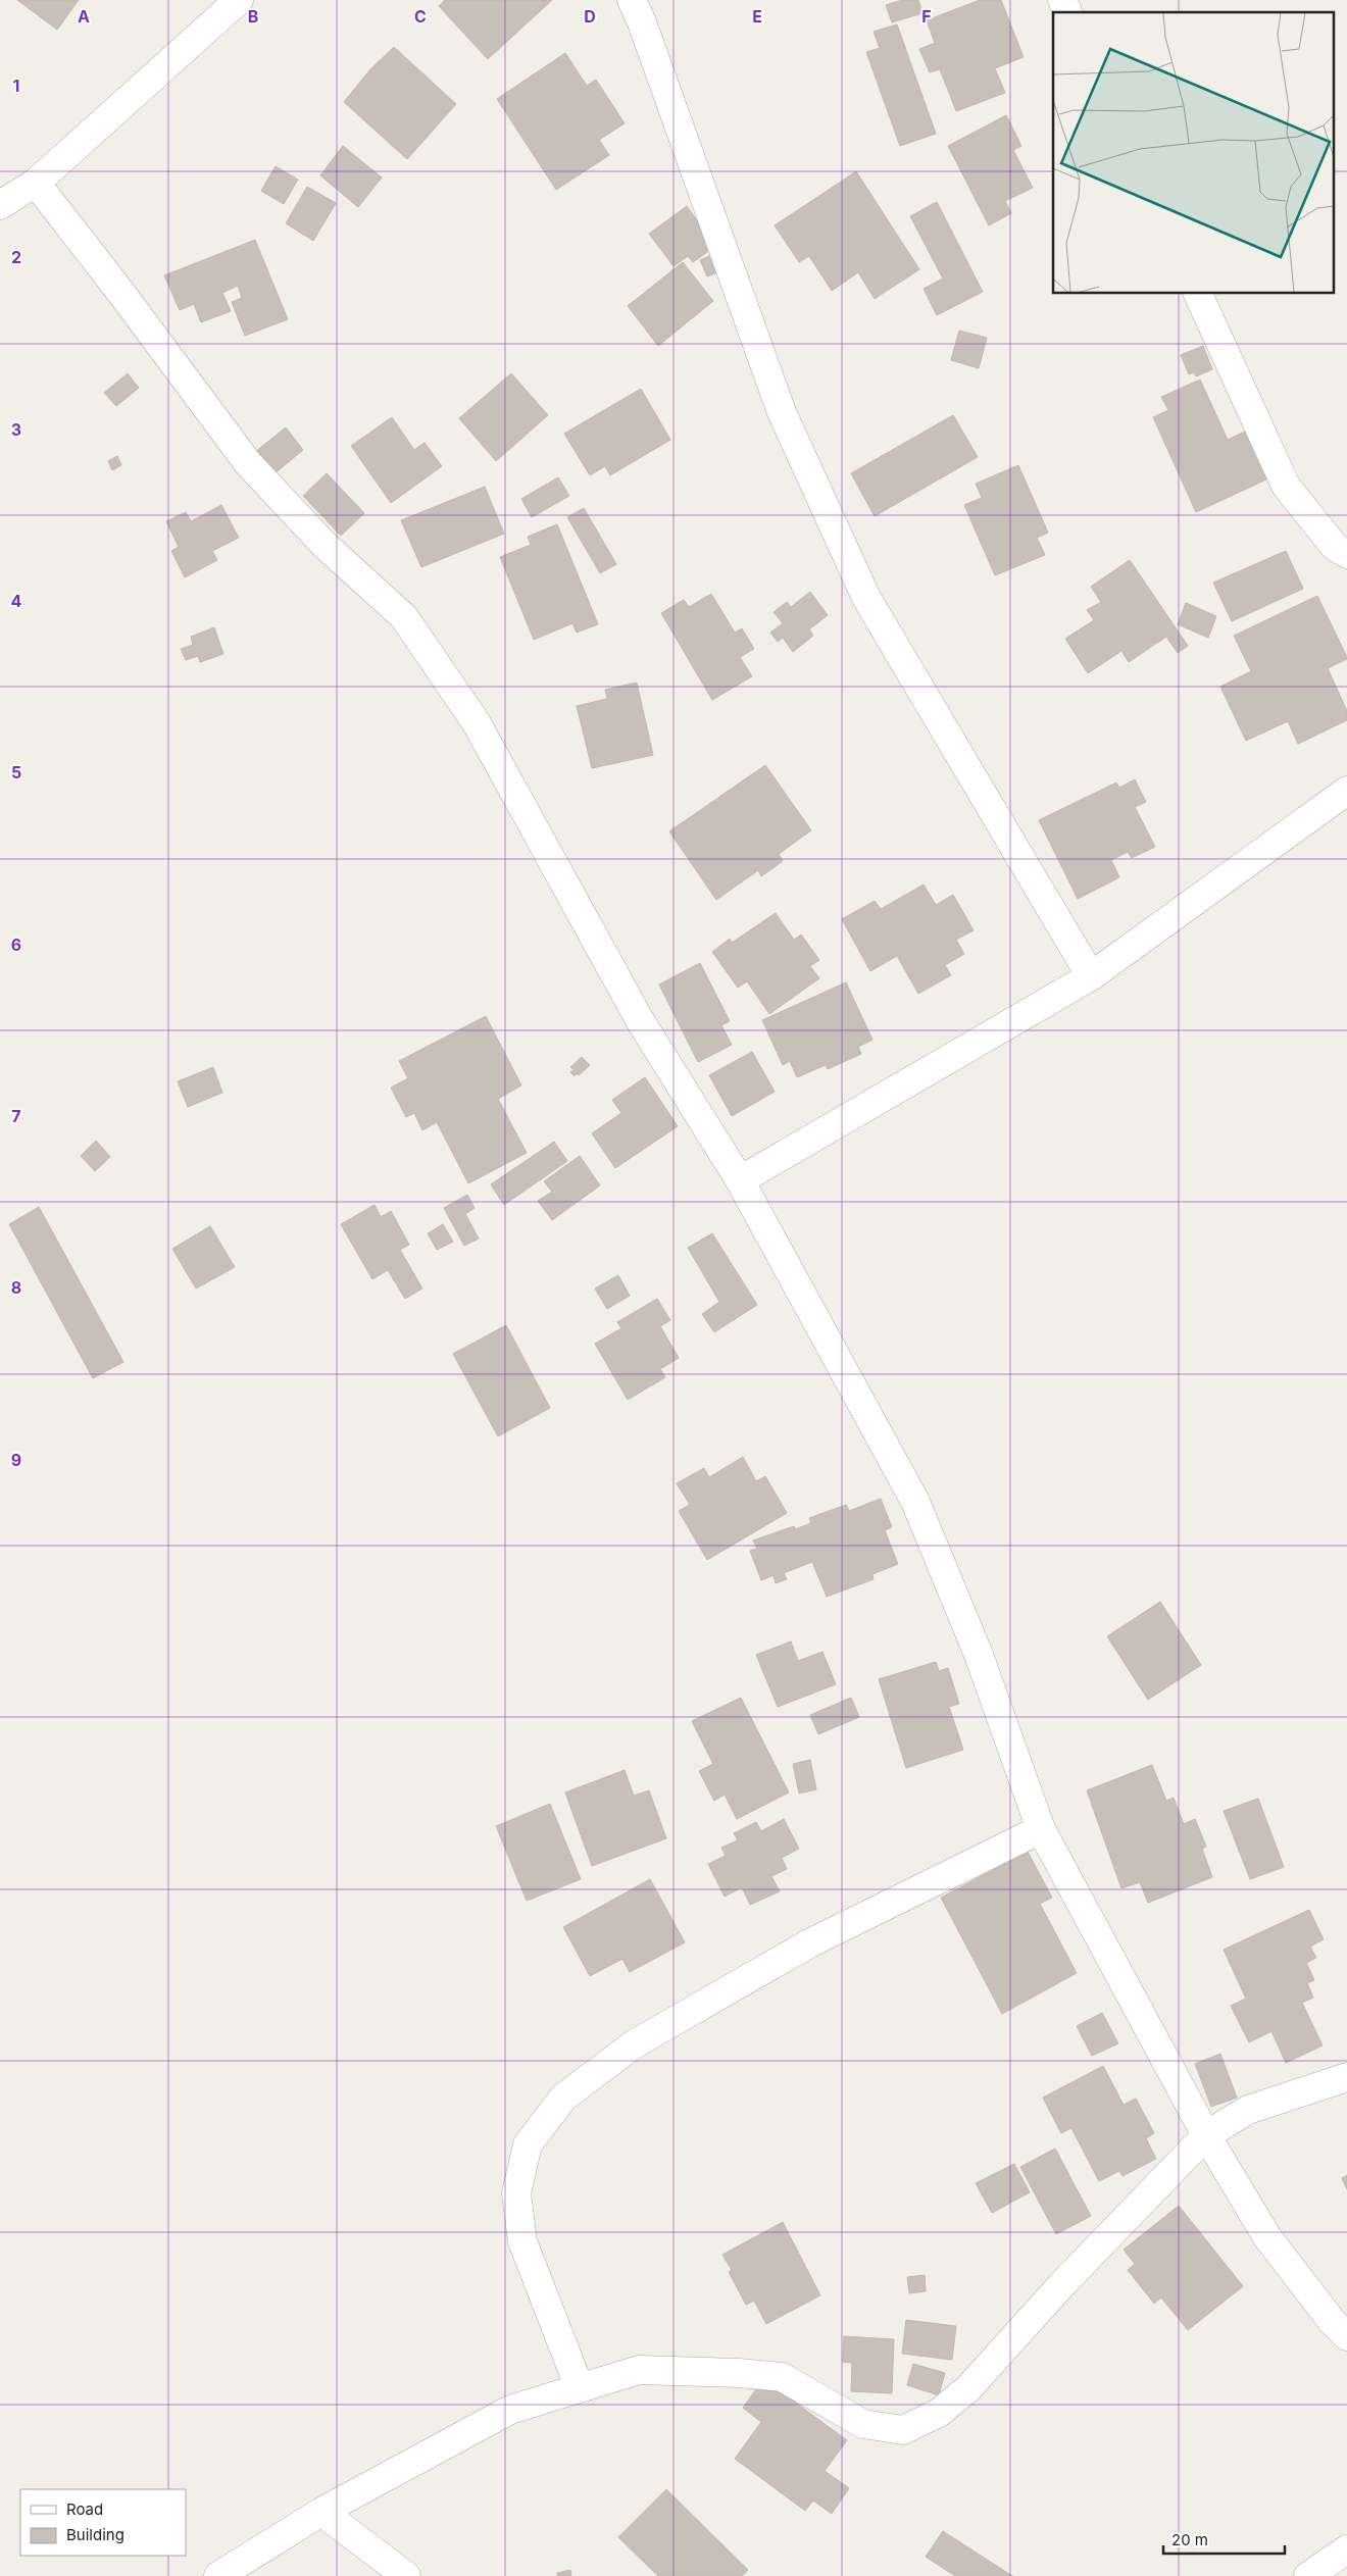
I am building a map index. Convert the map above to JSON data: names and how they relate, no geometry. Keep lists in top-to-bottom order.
{
  "legend": ["Road", "Building"],
  "scale_bar": "20 m",
  "grid": {
    "columns": [
      "A",
      "B",
      "C",
      "D",
      "E",
      "F"
    ],
    "rows": [
      "1",
      "2",
      "3",
      "4",
      "5",
      "6",
      "7",
      "8",
      "9"
    ]
  }
}
